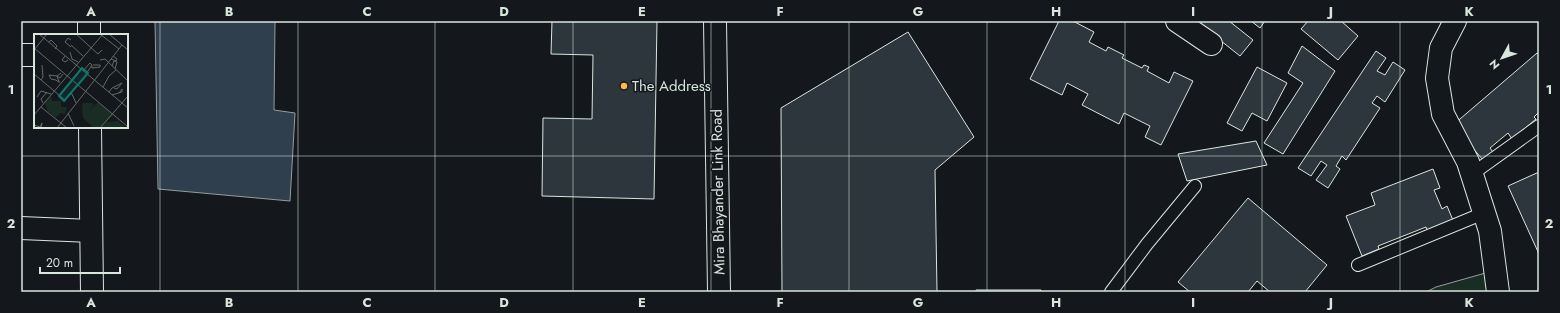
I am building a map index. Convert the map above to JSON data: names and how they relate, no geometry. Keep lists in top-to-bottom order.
{
  "streets": {
    "street": ["Mira Bhayander Link Road"]
  },
  "places": ["The Address"],
  "scale_bar": "20 m",
  "north": "bottom left",
  "grid": {
    "columns": [
      "A",
      "B",
      "C",
      "D",
      "E",
      "F",
      "G",
      "H",
      "I",
      "J",
      "K"
    ],
    "rows": ["1", "2"]
  }
}
